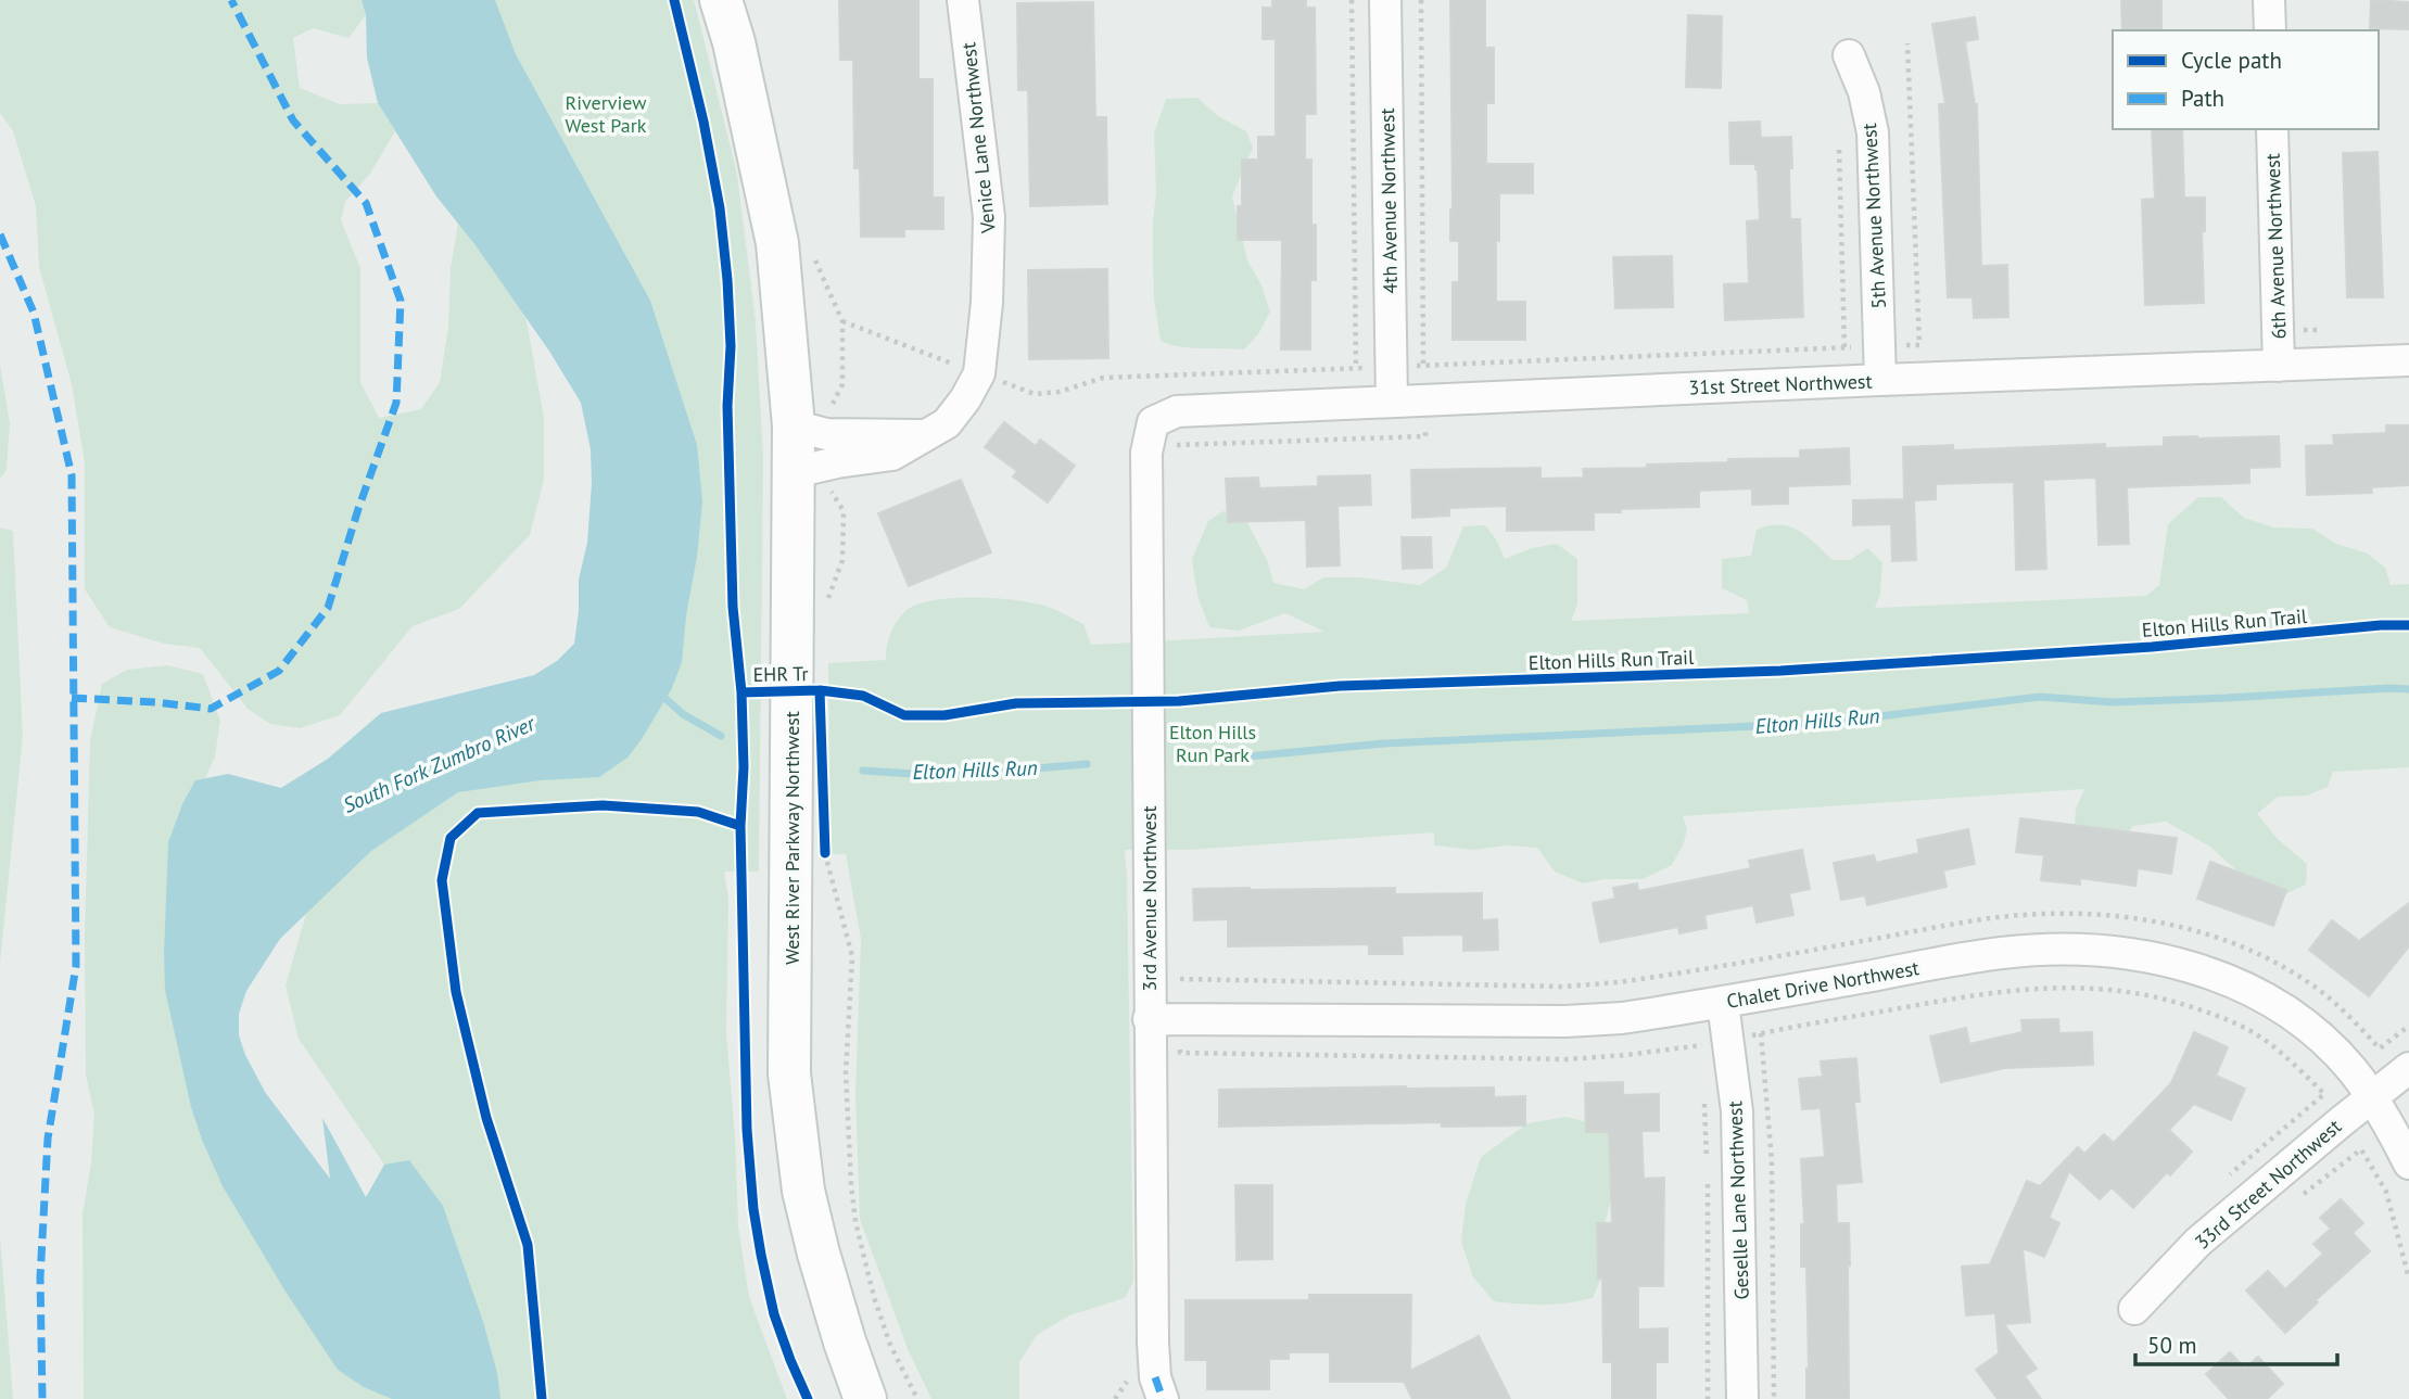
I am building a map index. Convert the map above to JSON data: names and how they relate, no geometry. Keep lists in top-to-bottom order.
{
  "streets": {
    "main road": ["West River Parkway Northwest"],
    "street": [
      "Venice Lane Northwest",
      "4th Avenue Northwest",
      "5th Avenue Northwest",
      "6th Avenue Northwest",
      "31st Street Northwest",
      "3rd Avenue Northwest",
      "Chalet Drive Northwest",
      "33rd Street Northwest",
      "Geselle Lane Northwest"
    ],
    "cycle path": ["Elton Hills Run Trail", "EHR Tr"]
  },
  "crossings": [
    ["Venice Lane Northwest", "West River Parkway Northwest"],
    ["4th Avenue Northwest", "31st Street Northwest"],
    ["5th Avenue Northwest", "31st Street Northwest"],
    ["6th Avenue Northwest", "31st Street Northwest"],
    ["31st Street Northwest", "3rd Avenue Northwest"],
    ["3rd Avenue Northwest", "Chalet Drive Northwest"],
    ["Chalet Drive Northwest", "33rd Street Northwest"],
    ["Chalet Drive Northwest", "Geselle Lane Northwest"]
  ],
  "water": ["Elton Hills Run", "South Fork Zumbro River"],
  "parks": ["Riverview West Park", "Elton Hills Run Park"],
  "legend": ["Cycle path", "Path"],
  "scale_bar": "50 m"
}
